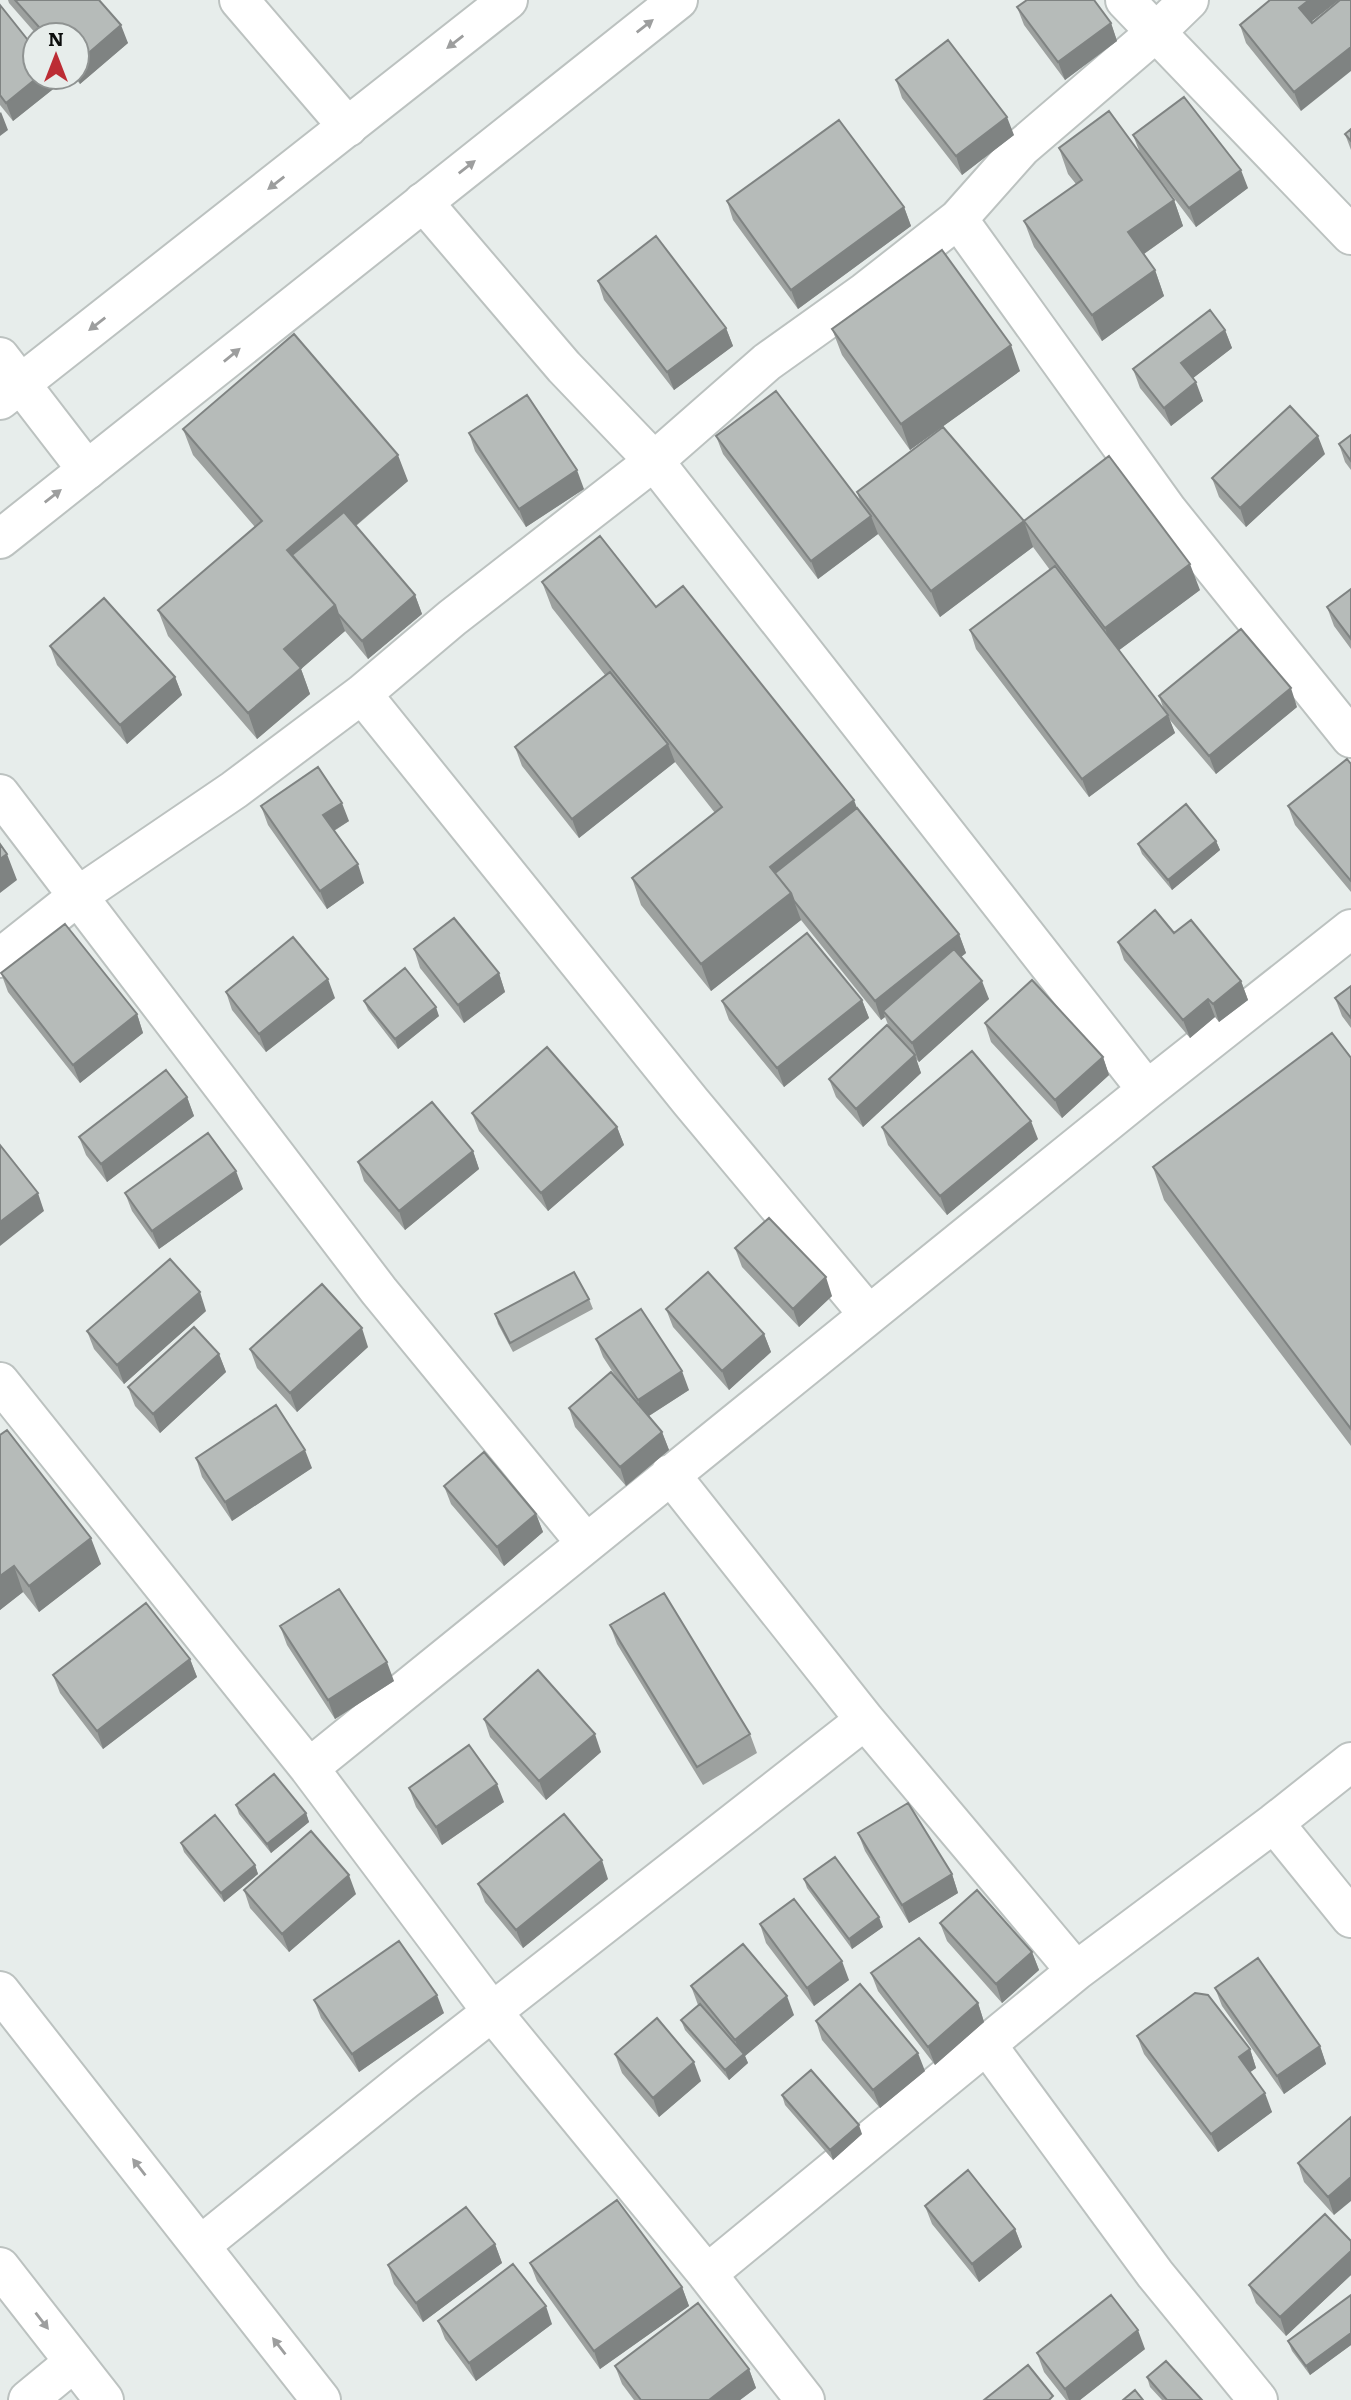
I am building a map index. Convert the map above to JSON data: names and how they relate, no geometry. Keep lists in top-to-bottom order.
{
  "north": "top"
}
